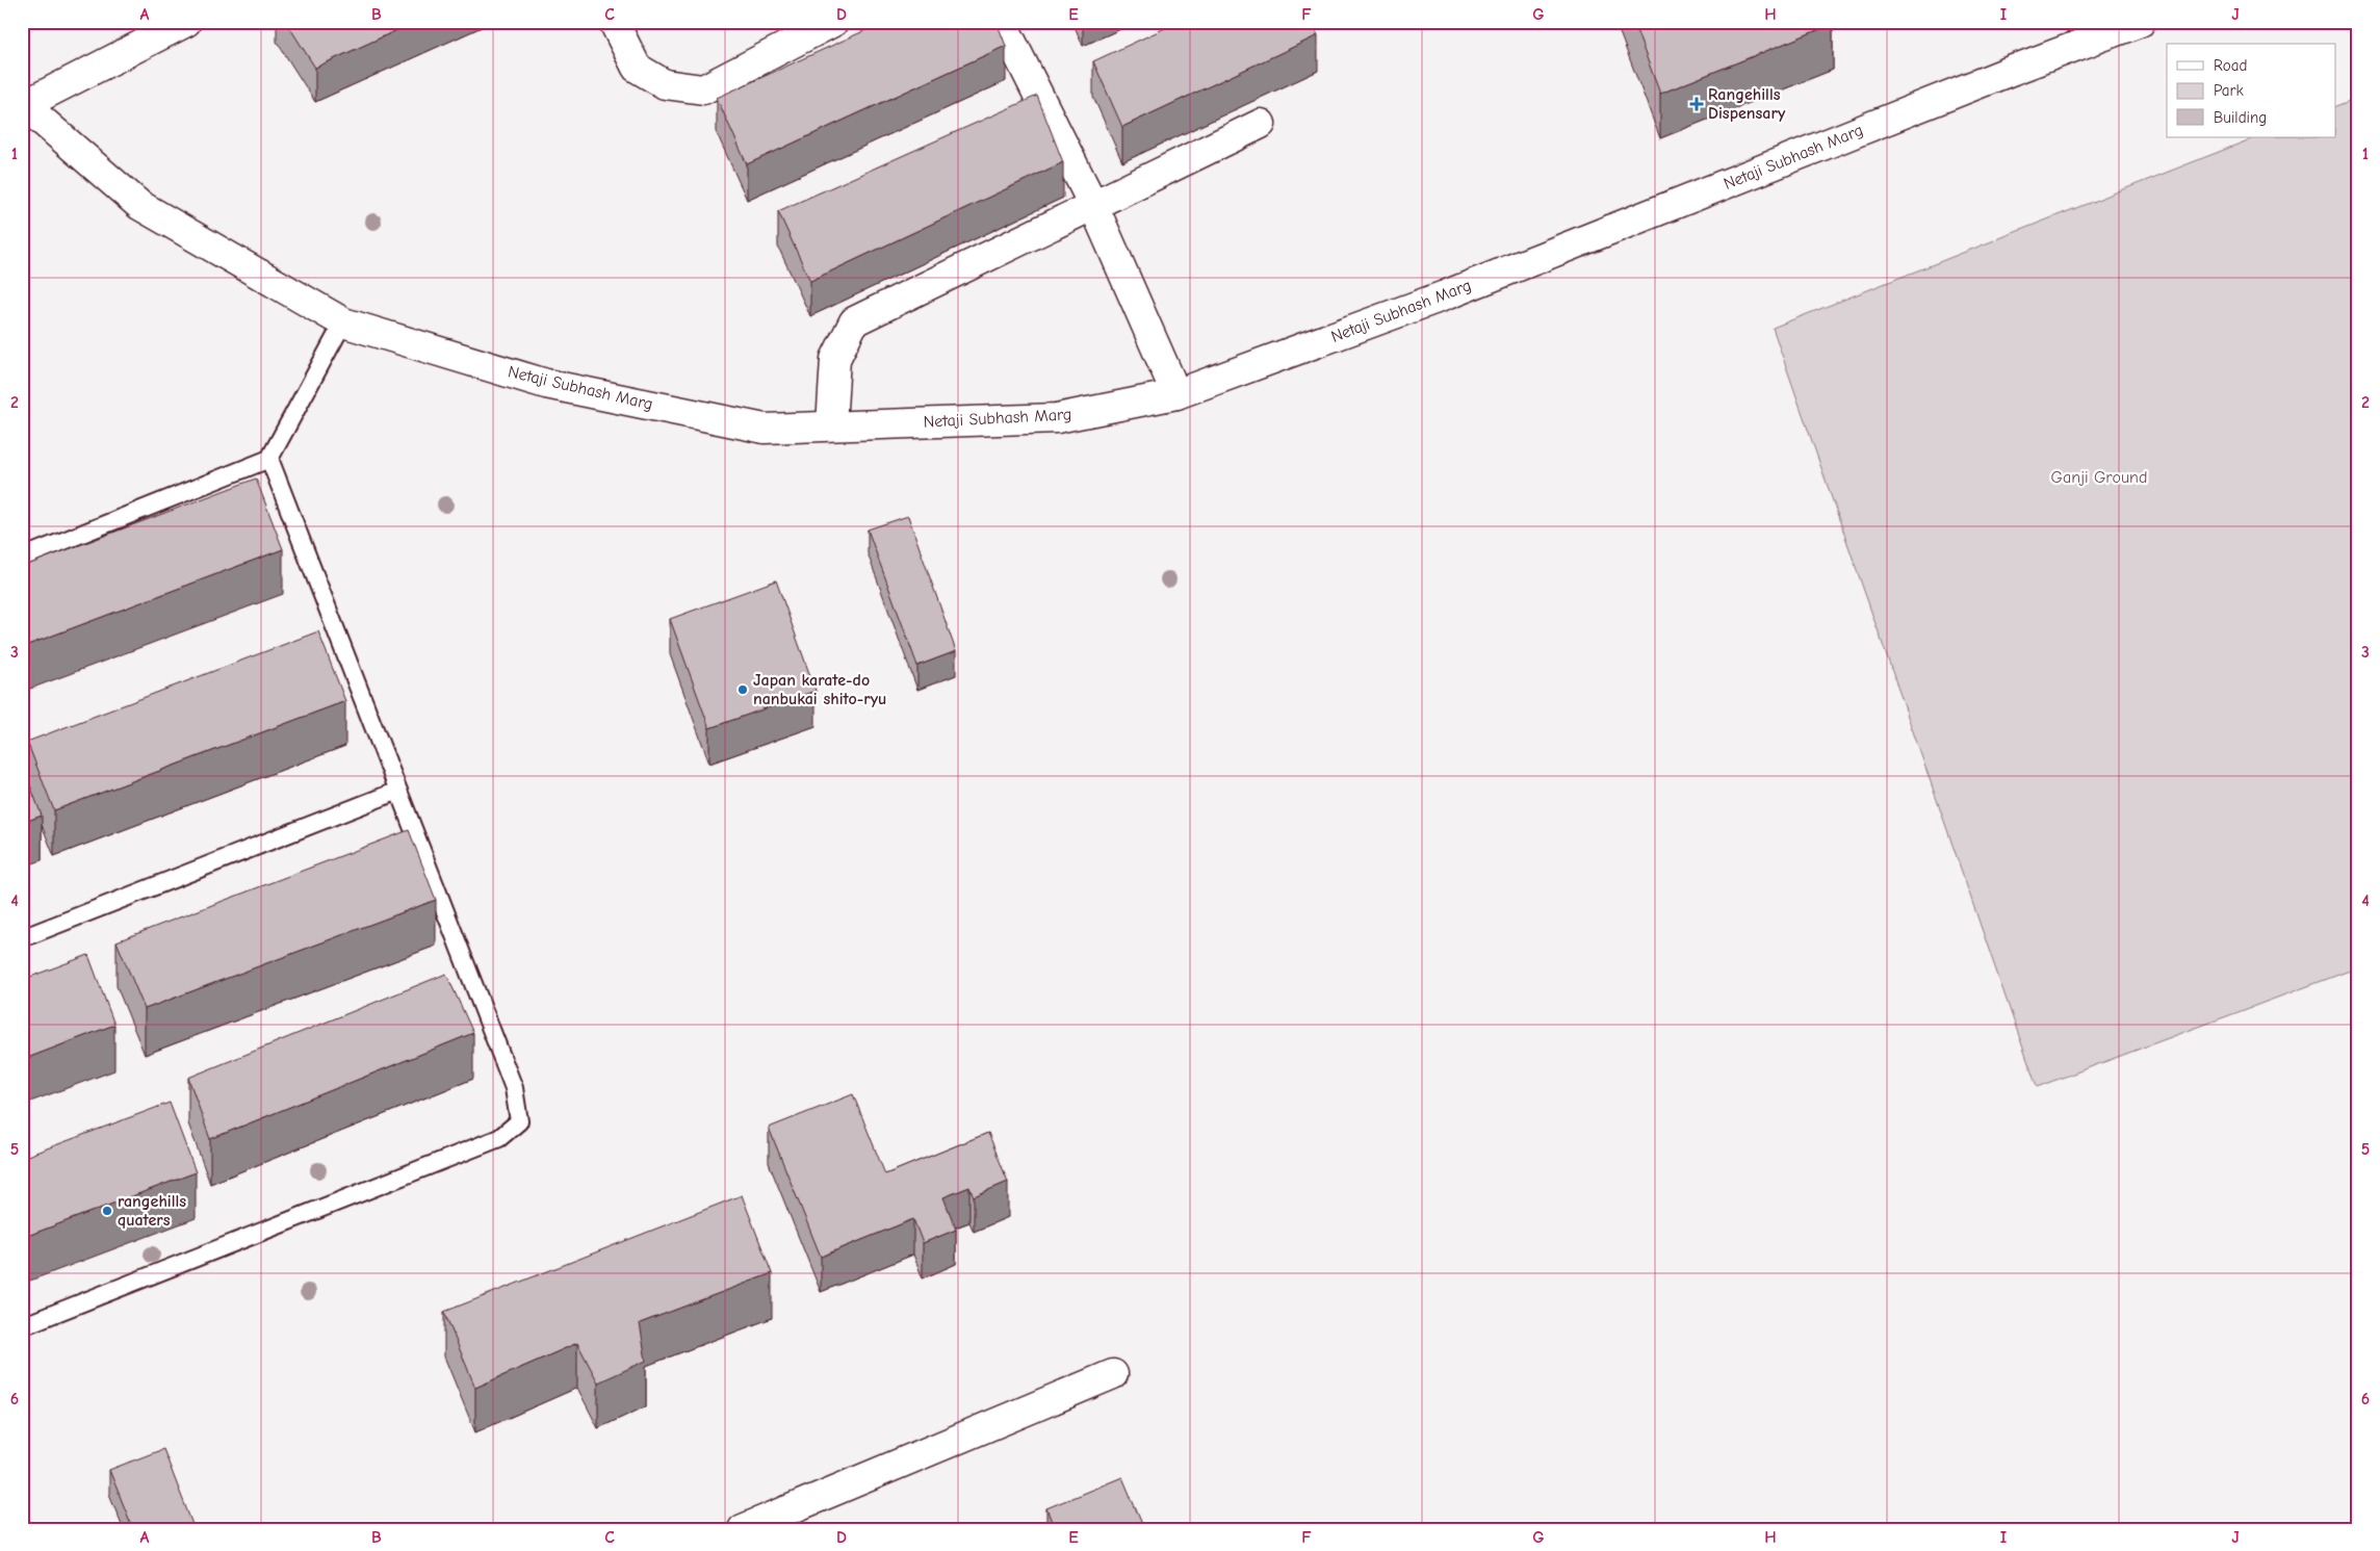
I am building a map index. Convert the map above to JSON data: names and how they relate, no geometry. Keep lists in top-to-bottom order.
{
  "streets": {
    "street": ["Netaji Subhash Marg"]
  },
  "parks": ["Ganji Ground"],
  "places": {
    "health": ["Rangehills Dispensary"],
    "other": ["Japan karate-do nanbukai shito-ryu", "rangehills quaters"]
  },
  "legend": ["Road", "Park", "Building"],
  "grid": {
    "columns": [
      "A",
      "B",
      "C",
      "D",
      "E",
      "F",
      "G",
      "H",
      "I",
      "J"
    ],
    "rows": [
      "1",
      "2",
      "3",
      "4",
      "5",
      "6"
    ]
  }
}
